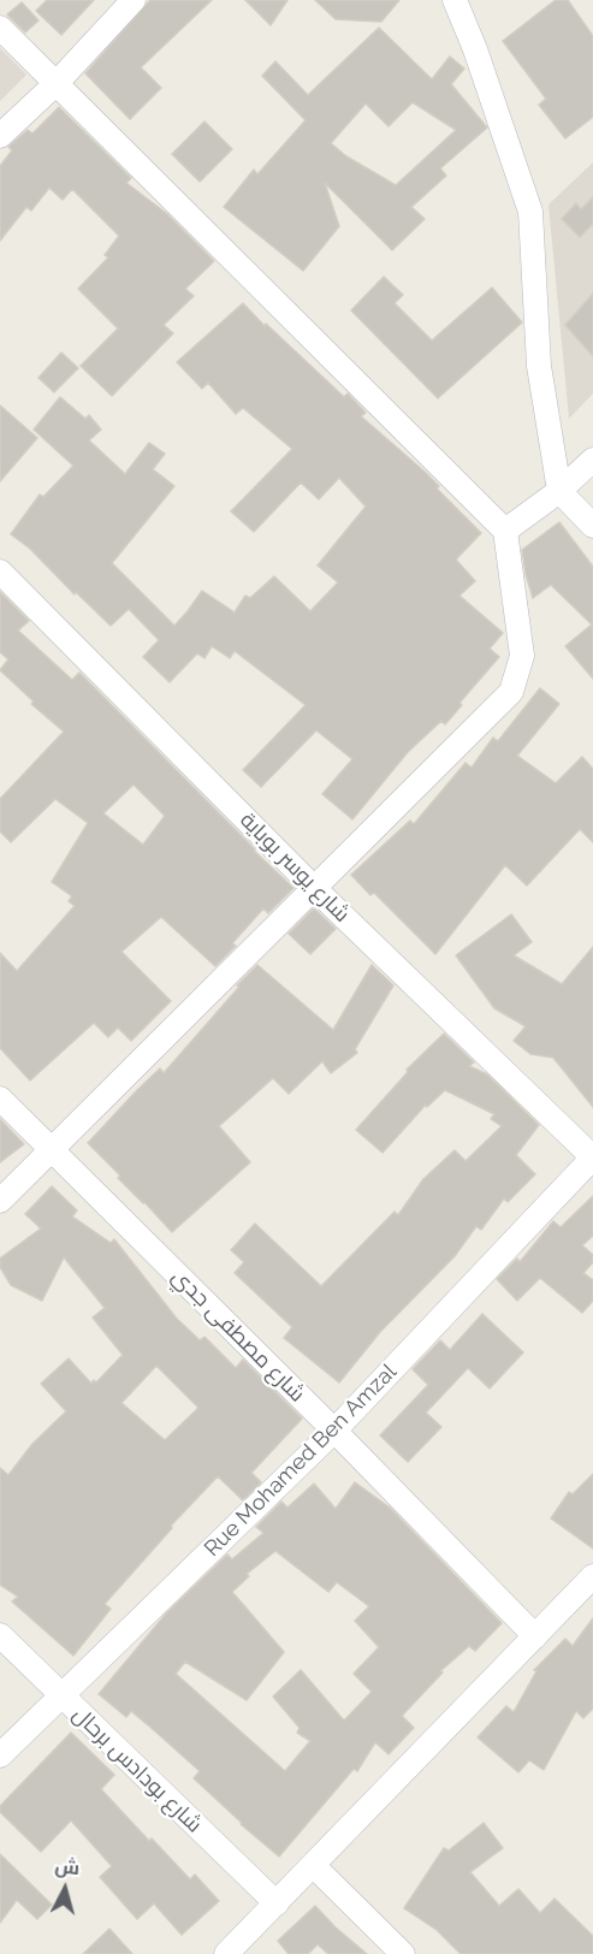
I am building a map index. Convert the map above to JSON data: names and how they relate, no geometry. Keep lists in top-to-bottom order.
{
  "streets": {
    "street": [
      "شارع يوسر بوباية",
      "شارع مصطفى جدي",
      "Rue Mohamed Ben Amzal",
      "شارع بودادس برحال"
    ]
  },
  "crossings": [
    ["شارع يوسر بوباية", "Rue Mohamed Ben Amzal"],
    ["شارع مصطفى جدي", "Rue Mohamed Ben Amzal"],
    ["Rue Mohamed Ben Amzal", "شارع بودادس برحال"]
  ],
  "north": "top"
}
